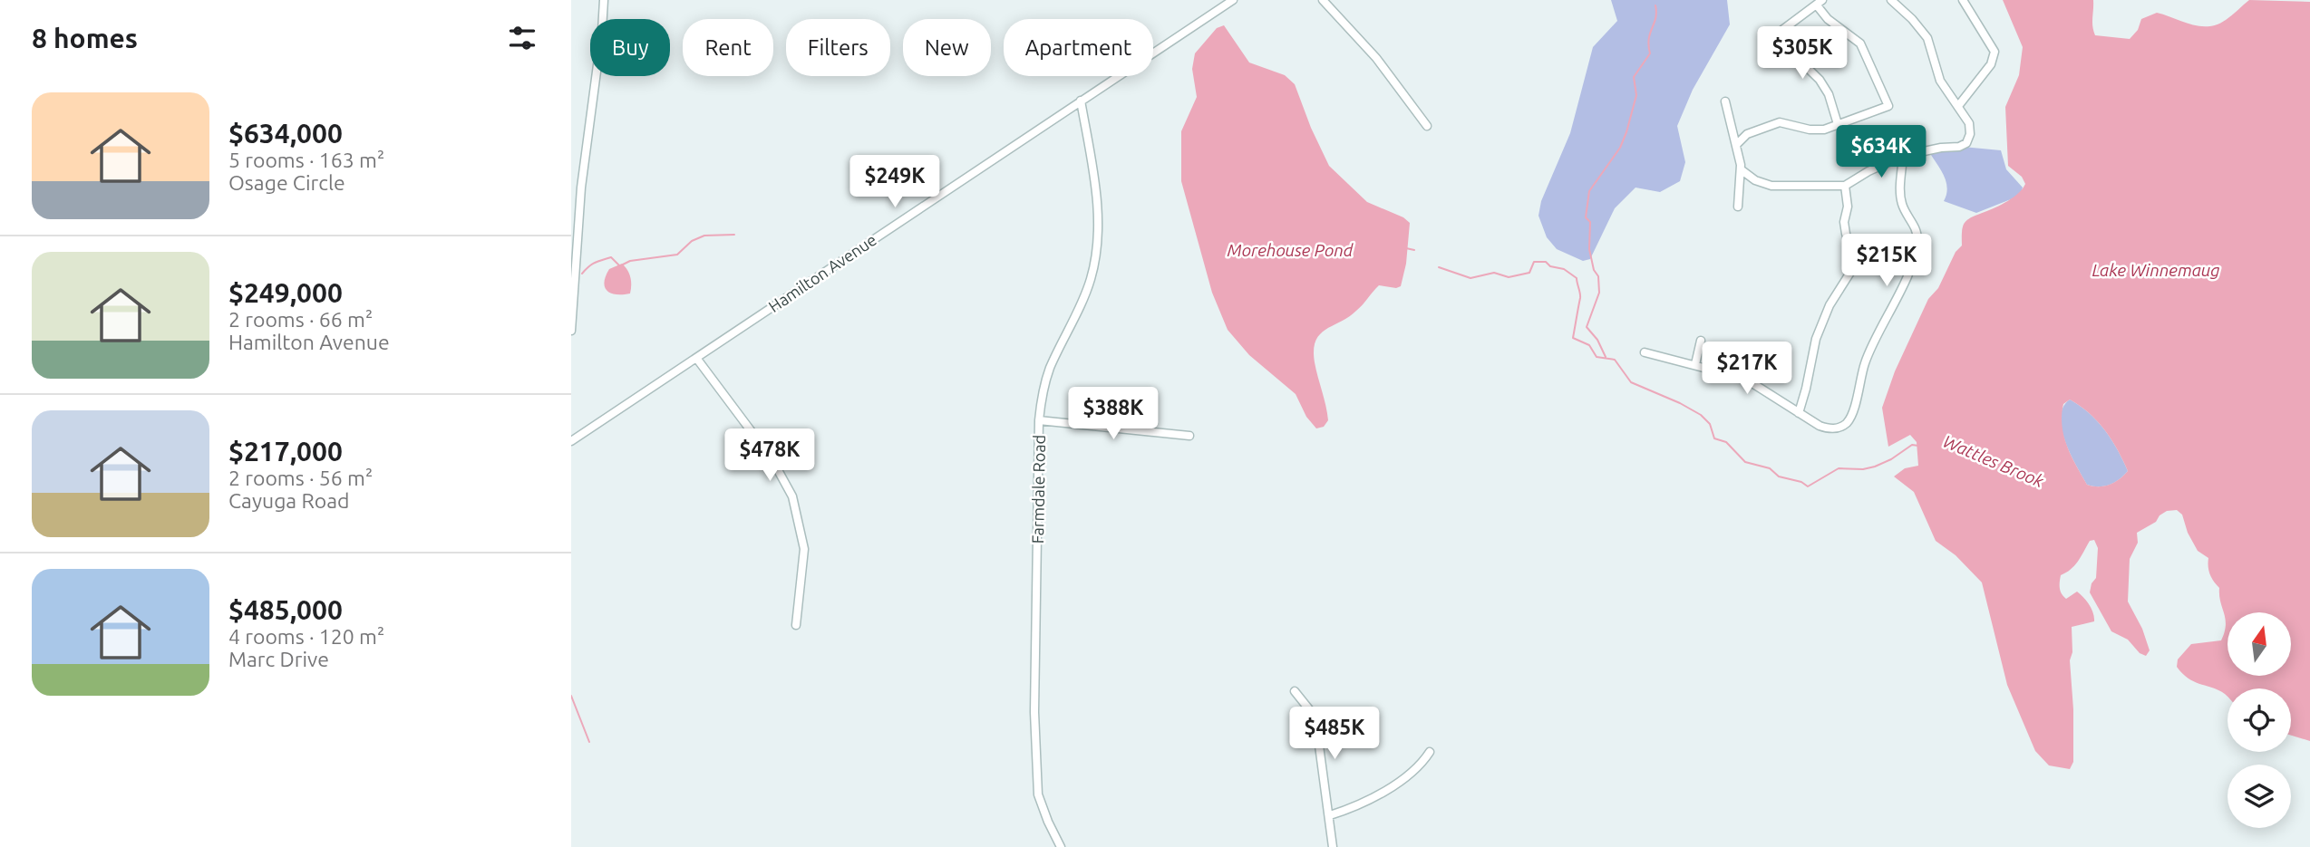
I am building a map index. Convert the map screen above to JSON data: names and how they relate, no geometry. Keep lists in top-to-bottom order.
{
  "streets": {
    "street": ["Hamilton Avenue", "Farmdale Road"]
  },
  "crossings": [
    ["Hamilton Avenue", "Farmdale Road"]
  ],
  "water": ["Morehouse Pond", "Lake Winnemaug", "Wattles Brook"],
  "north": "top",
  "page": {
    "heading": "8 homes",
    "chip": [
      "Buy",
      "Rent",
      "Filters",
      "New",
      "Apartment"
    ],
    "price": [
      "$305K",
      "$634K",
      "$249K",
      "$215K",
      "$217K",
      "$388K",
      "$478K",
      "$485K"
    ],
    "list": [
      {
        "name": "$634,000",
        "note": "5 rooms · 163 m² · Osage Circle"
      },
      {
        "name": "$249,000",
        "note": "2 rooms · 66 m² · Hamilton Avenue"
      },
      {
        "name": "$217,000",
        "note": "2 rooms · 56 m² · Cayuga Road"
      },
      {
        "name": "$485,000",
        "note": "4 rooms · 120 m² · Marc Drive"
      }
    ]
  }
}
